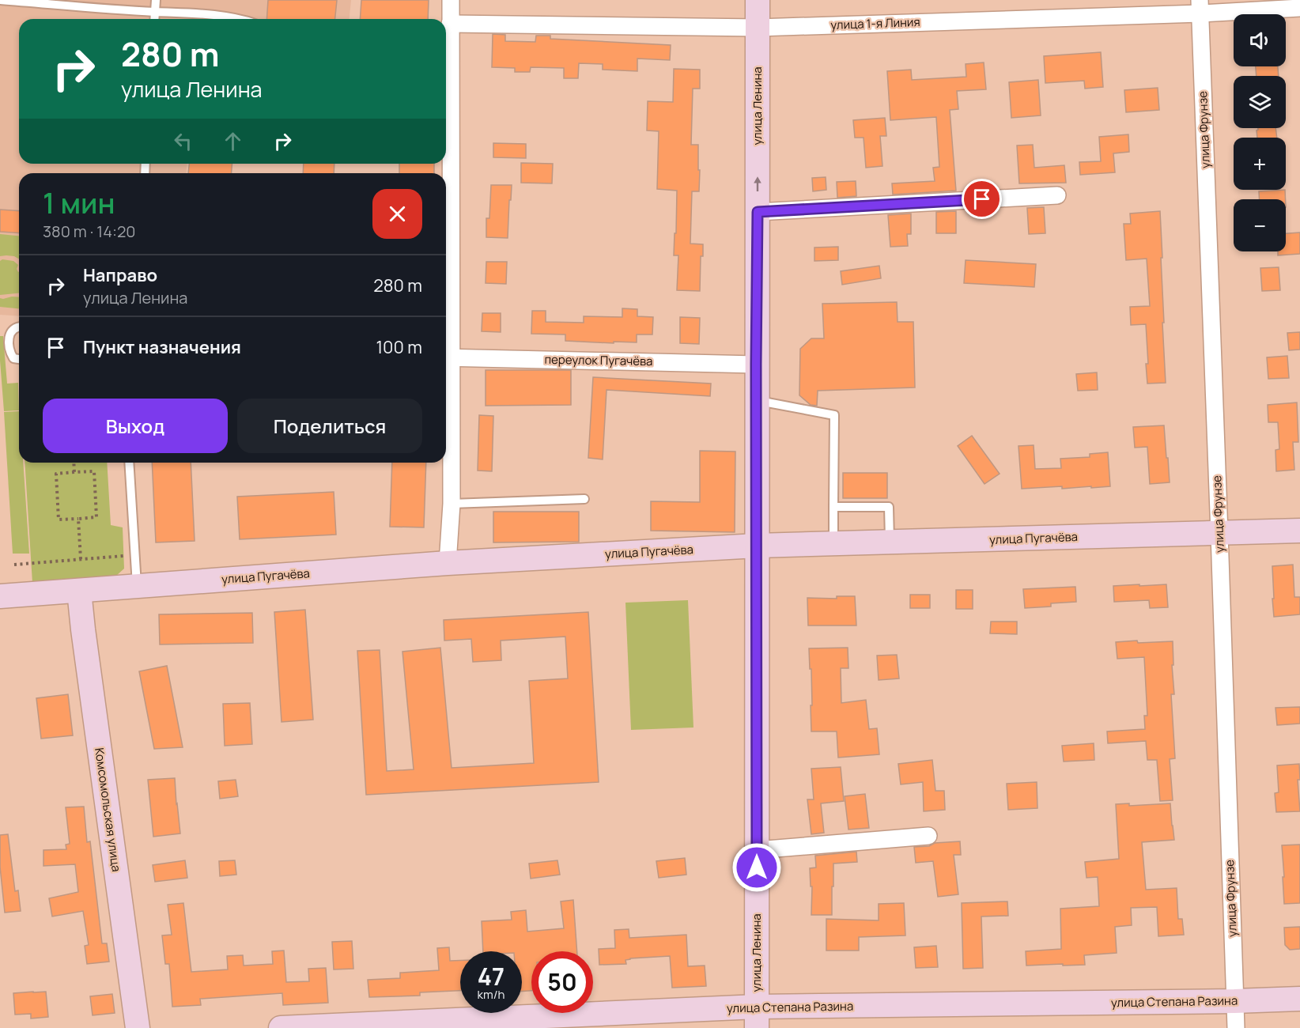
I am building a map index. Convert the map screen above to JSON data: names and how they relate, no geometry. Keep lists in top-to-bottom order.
{
  "streets": {
    "main road": [
      "улица Ленина",
      "улица Пугачёва",
      "Комсомольская улица",
      "улица Степана Разина"
    ],
    "street": ["улица 1-я Линия", "улица Фрунзе", "переулок Пугачёва"]
  },
  "crossings": [
    ["улица 1-я Линия", "улица Ленина"],
    ["улица 1-я Линия", "улица Фрунзе"],
    ["улица Ленина", "переулок Пугачёва"],
    ["улица Ленина", "улица Пугачёва"],
    ["улица Ленина", "улица Степана Разина"],
    ["улица Фрунзе", "улица Пугачёва"],
    ["улица Фрунзе", "улица Степана Разина"],
    ["улица Пугачёва", "Комсомольская улица"]
  ],
  "page": {
    "map_buttons": ["+", "−"],
    "turn": ["280 m", "улица Ленина"],
    "heading": ["1 мин", "380 m · 14:20"],
    "list": [
      {
        "name": "Направо",
        "note": "улица Ленина",
        "value": "280 m"
      },
      {
        "name": "Пункт назначения",
        "value": "100 m"
      }
    ],
    "buttons": ["Выход", "Поделиться"],
    "speed": "47 km/h",
    "limit": "50"
  }
}
